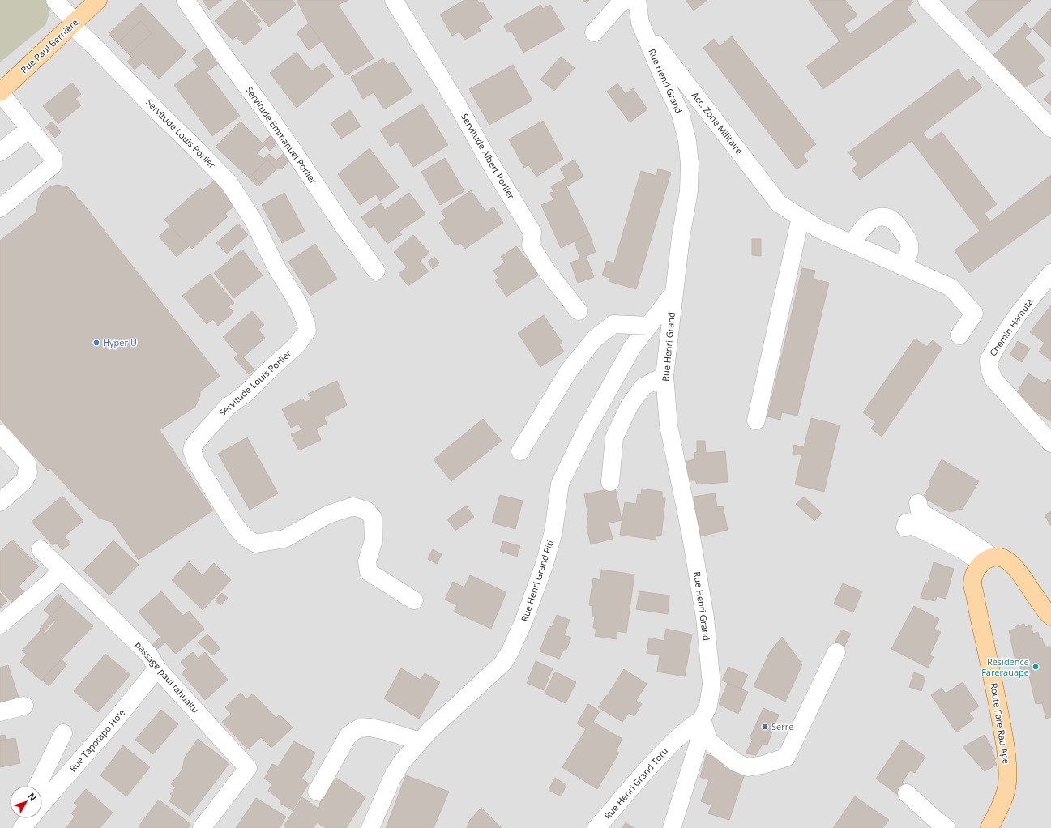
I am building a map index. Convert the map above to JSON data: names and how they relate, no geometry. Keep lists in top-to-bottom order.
{
  "streets": {
    "main road": ["Rue Paul Bernière", "Route Fare Rau Ape"],
    "street": [
      "Rue Henri Grand",
      "Acc. Zone Militaire",
      "Servitude Louis Porlier",
      "Servitude Emmanuel Porlier",
      "Servitude Albert Porlier",
      "Chemin Hamuta",
      "Rue Henri Grand Piti",
      "passage paul tahuaitu",
      "Rue Tapotapo Ho'e",
      "Rue Henri Grand Toru"
    ]
  },
  "crossings": [
    ["Rue Paul Bernière", "Servitude Louis Porlier"],
    ["Rue Henri Grand", "Acc. Zone Militaire"],
    ["Rue Henri Grand", "Rue Henri Grand Piti"],
    ["Rue Henri Grand", "Rue Henri Grand Toru"],
    ["passage paul tahuaitu", "Rue Tapotapo Ho'e"]
  ],
  "places": ["Hyper U", "Résidence Farerauape", "Serre"],
  "north": "top right"
}
